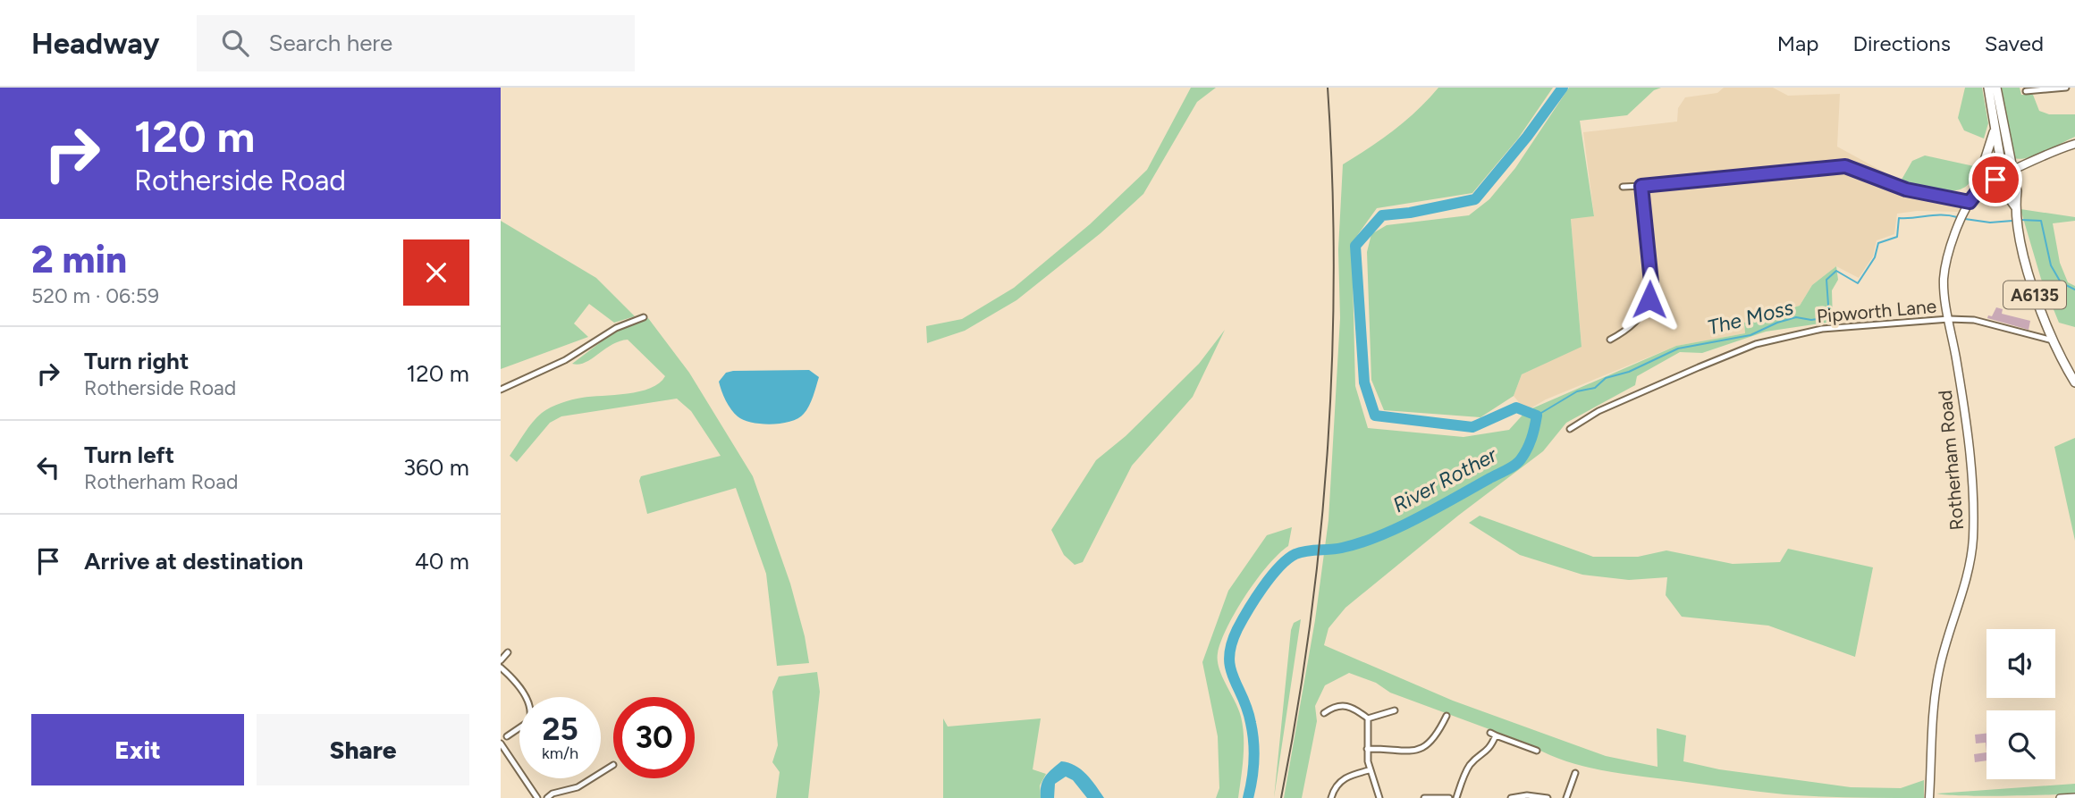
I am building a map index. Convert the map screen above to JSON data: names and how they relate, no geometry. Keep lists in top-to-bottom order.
{
  "streets": {
    "main road": ["A6135", "Rotherham Road"],
    "street": ["Pipworth Lane"]
  },
  "crossings": [
    ["A6135", "Pipworth Lane"],
    ["Pipworth Lane", "Rotherham Road"]
  ],
  "water": ["The Moss", "River Rother"],
  "page": {
    "header": "Headway",
    "search": "Search here",
    "nav": ["Map", "Directions", "Saved"],
    "turn": ["120 m", "Rotherside Road"],
    "heading": ["2 min", "520 m · 06:59"],
    "list": [
      {
        "name": "Turn right",
        "note": "Rotherside Road",
        "value": "120 m"
      },
      {
        "name": "Turn left",
        "note": "Rotherham Road",
        "value": "360 m"
      },
      {
        "name": "Arrive at destination",
        "value": "40 m"
      }
    ],
    "speed": "25 km/h",
    "limit": "30",
    "buttons": ["Exit", "Share"]
  }
}
